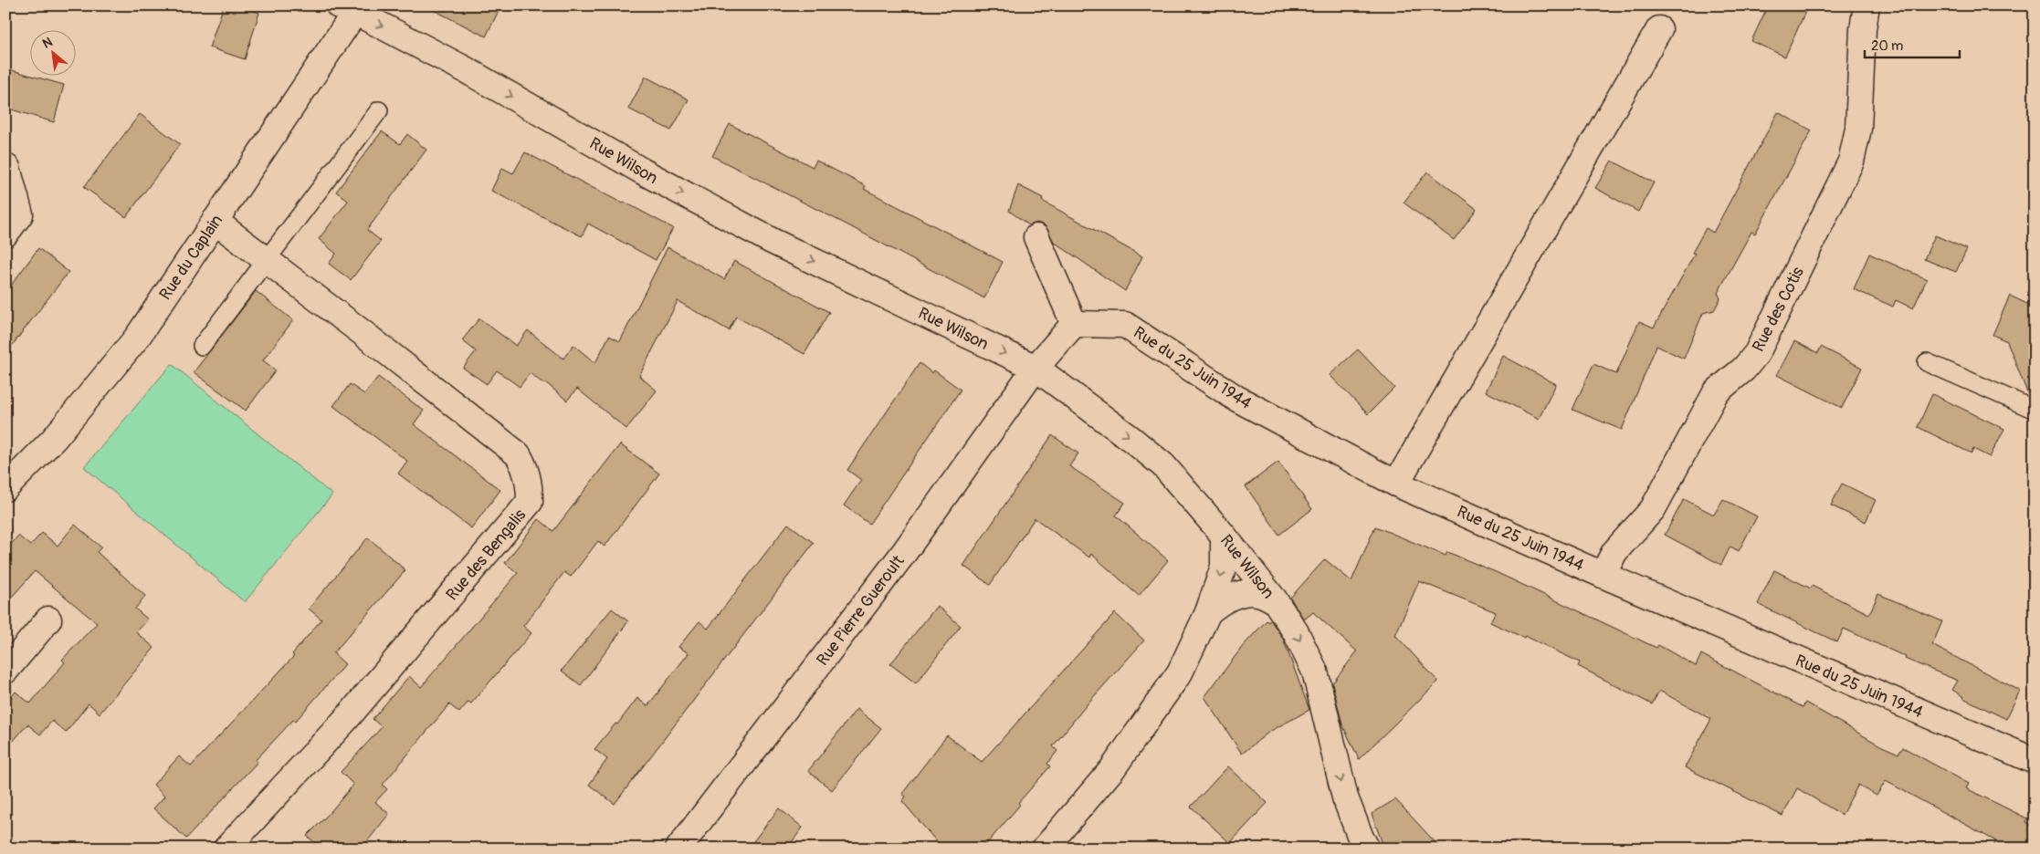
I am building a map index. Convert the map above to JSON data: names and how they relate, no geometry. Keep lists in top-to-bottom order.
{
  "streets": {
    "street": [
      "Rue Wilson",
      "Rue du Caplain",
      "Rue des Cotis",
      "Rue du 25 Juin 1944",
      "Rue des Bengalis",
      "Rue Pierre Gueroult"
    ]
  },
  "crossings": [
    ["Rue Wilson", "Rue du Caplain"],
    ["Rue Wilson", "Rue Pierre Gueroult"],
    ["Rue du Caplain", "Rue des Bengalis"],
    ["Rue des Cotis", "Rue du 25 Juin 1944"]
  ],
  "one_way": ["Rue Wilson"],
  "scale_bar": "20 m",
  "north": "top left"
}
